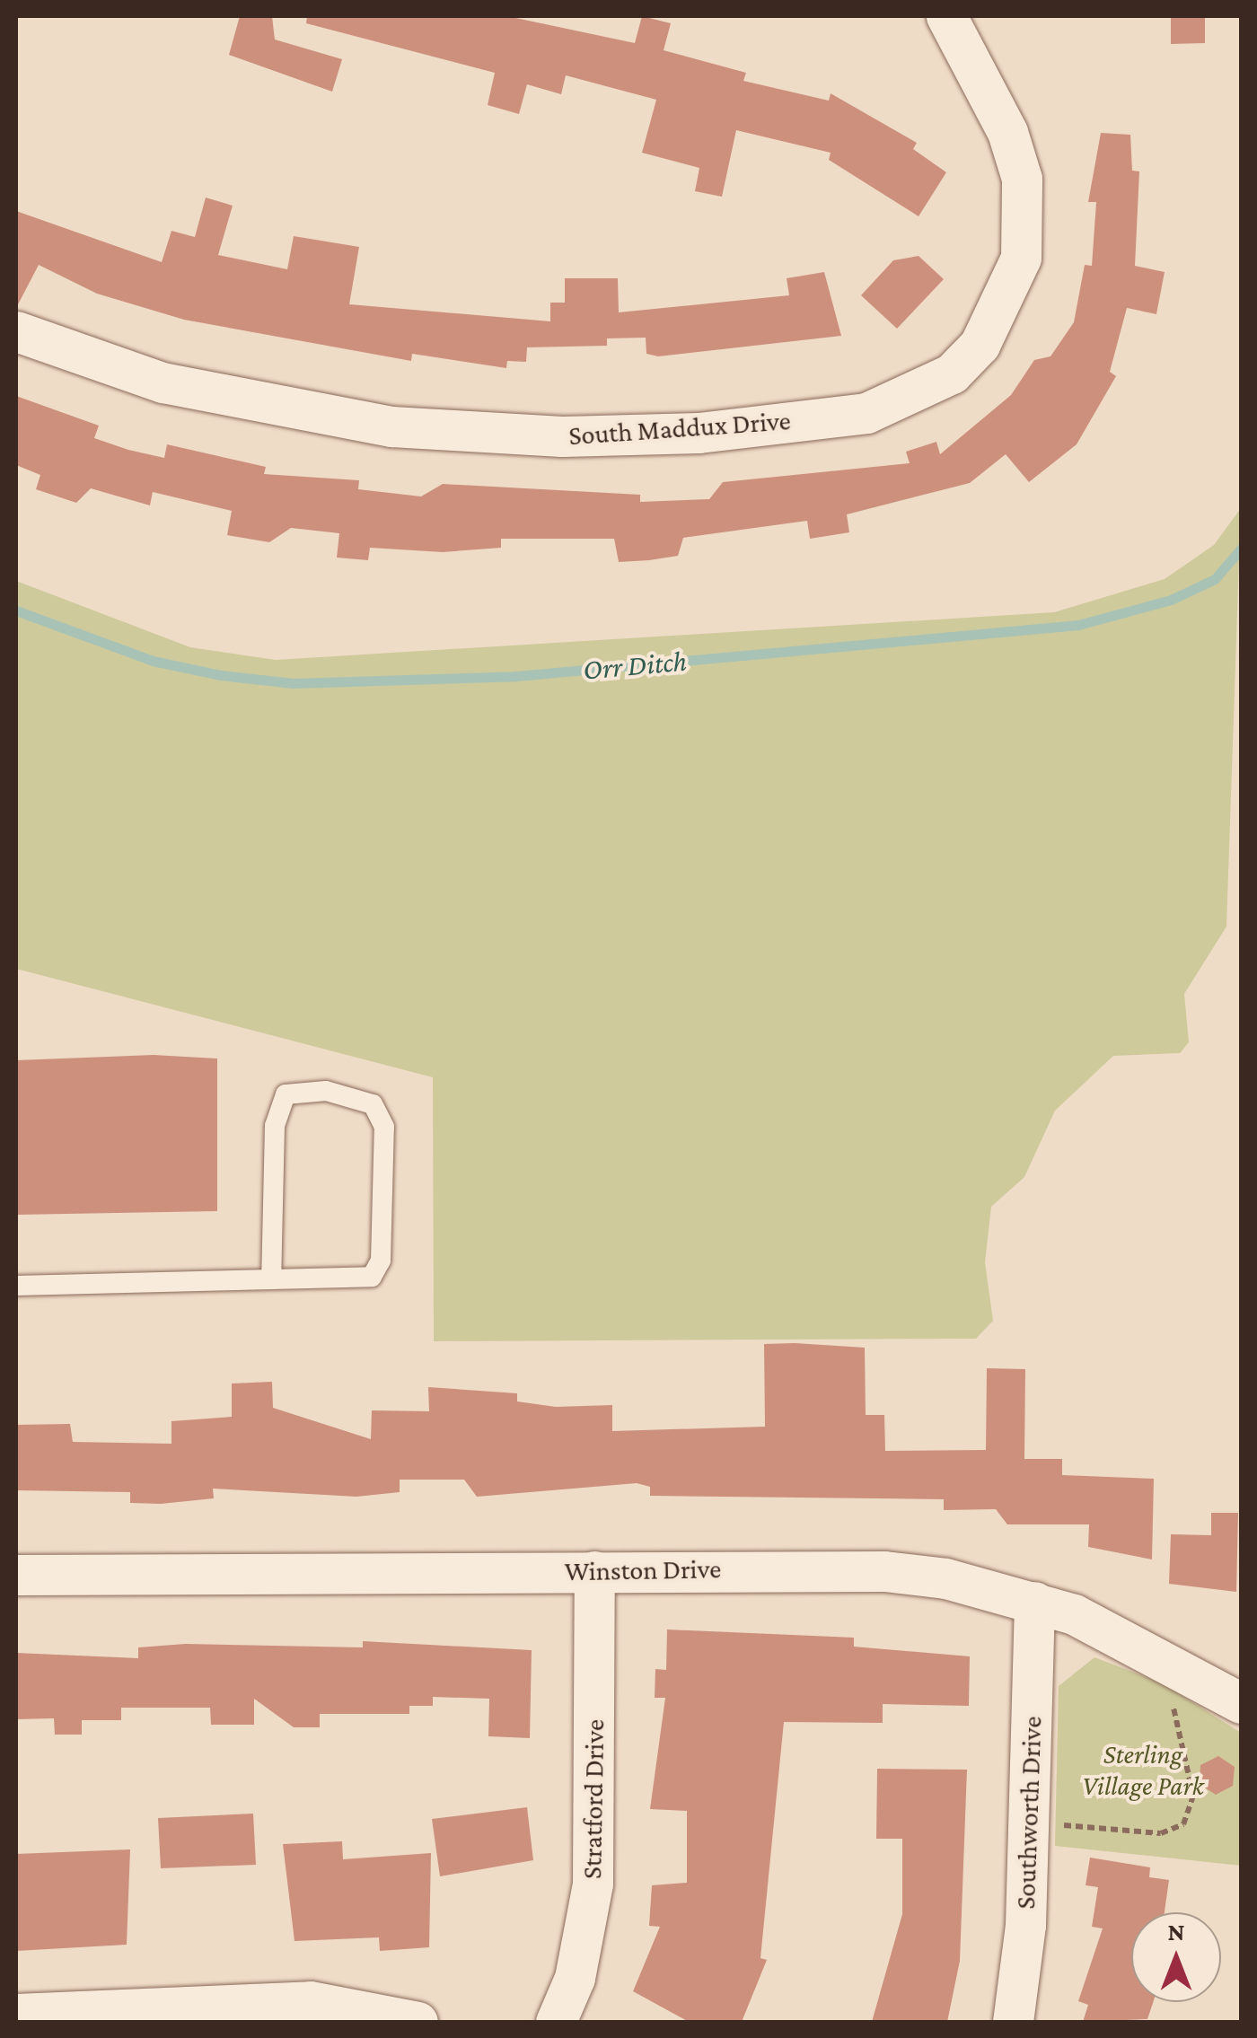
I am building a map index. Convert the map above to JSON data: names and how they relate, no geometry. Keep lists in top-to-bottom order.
{
  "streets": {
    "street": [
      "South Maddux Drive",
      "Winston Drive",
      "Stratford Drive",
      "Southworth Drive"
    ]
  },
  "crossings": [
    ["Winston Drive", "Stratford Drive"],
    ["Winston Drive", "Southworth Drive"]
  ],
  "water": ["Orr Ditch"],
  "parks": ["Sterling Village Park"],
  "north": "top"
}
